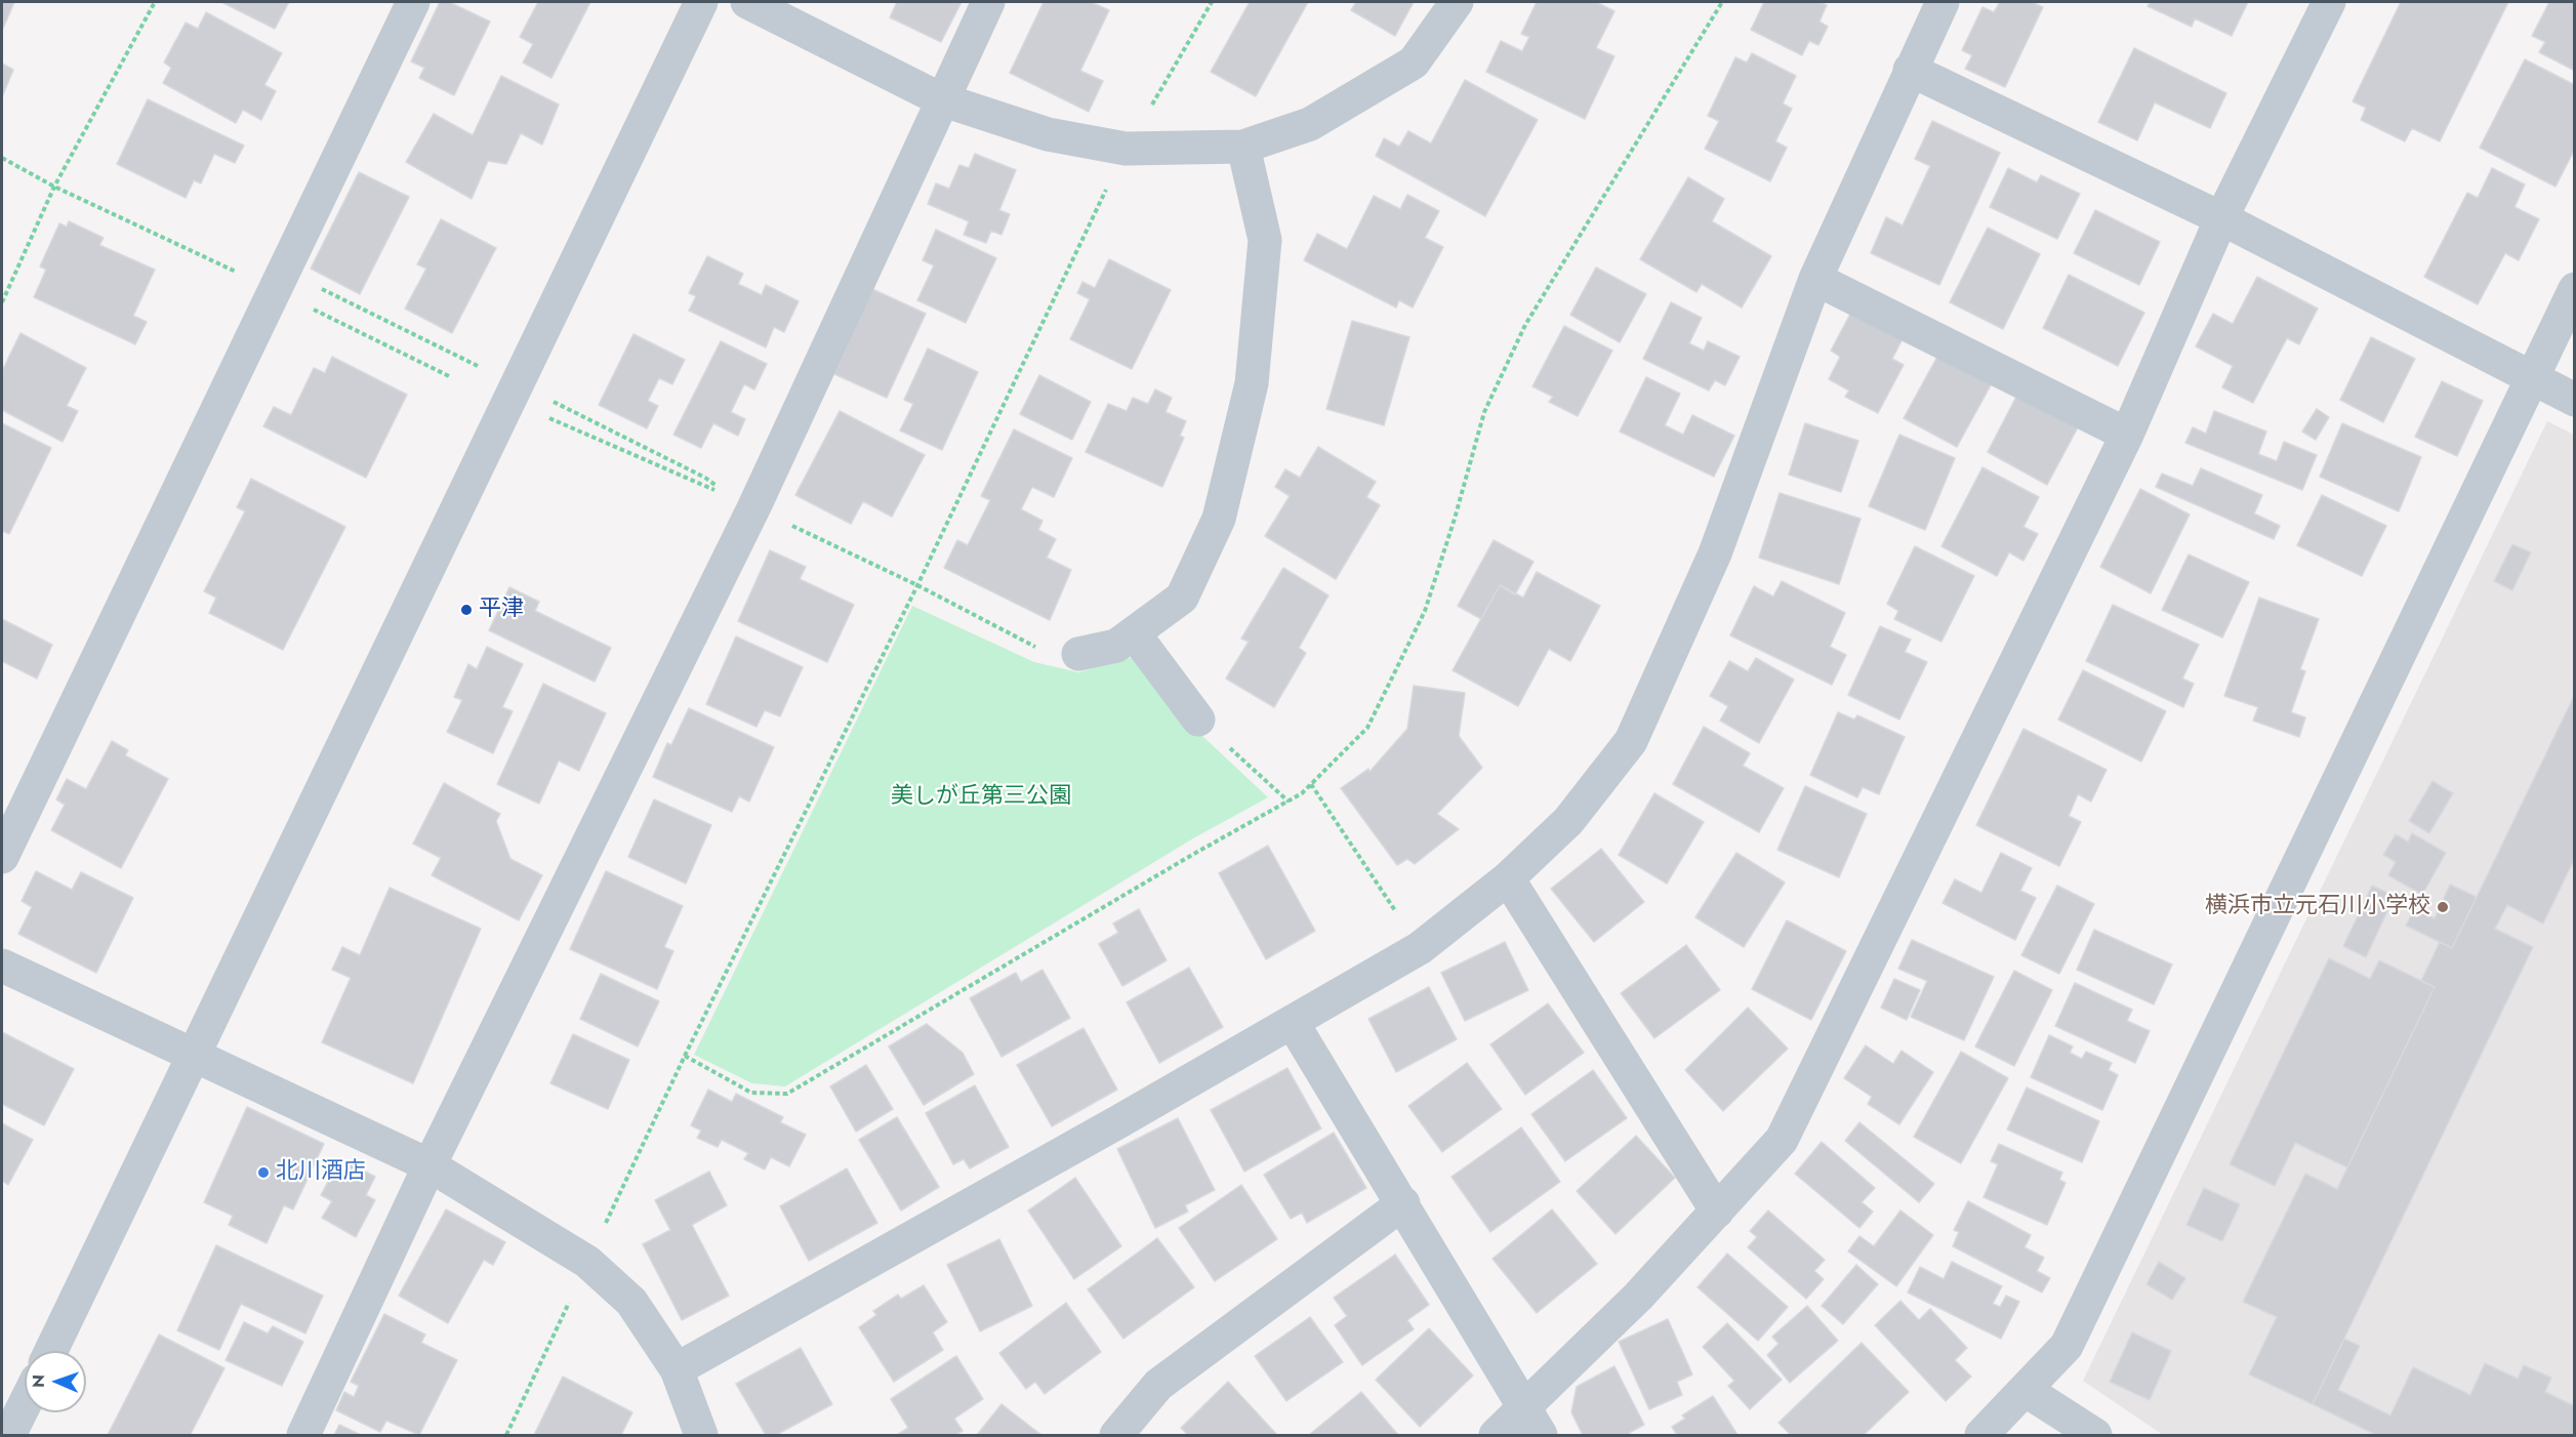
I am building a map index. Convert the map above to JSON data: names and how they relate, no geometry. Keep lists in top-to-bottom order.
{
  "parks": ["美しが丘第三公園"],
  "places": ["平津", "横浜市立元石川小学校", "北川酒店"],
  "north": "left"
}
